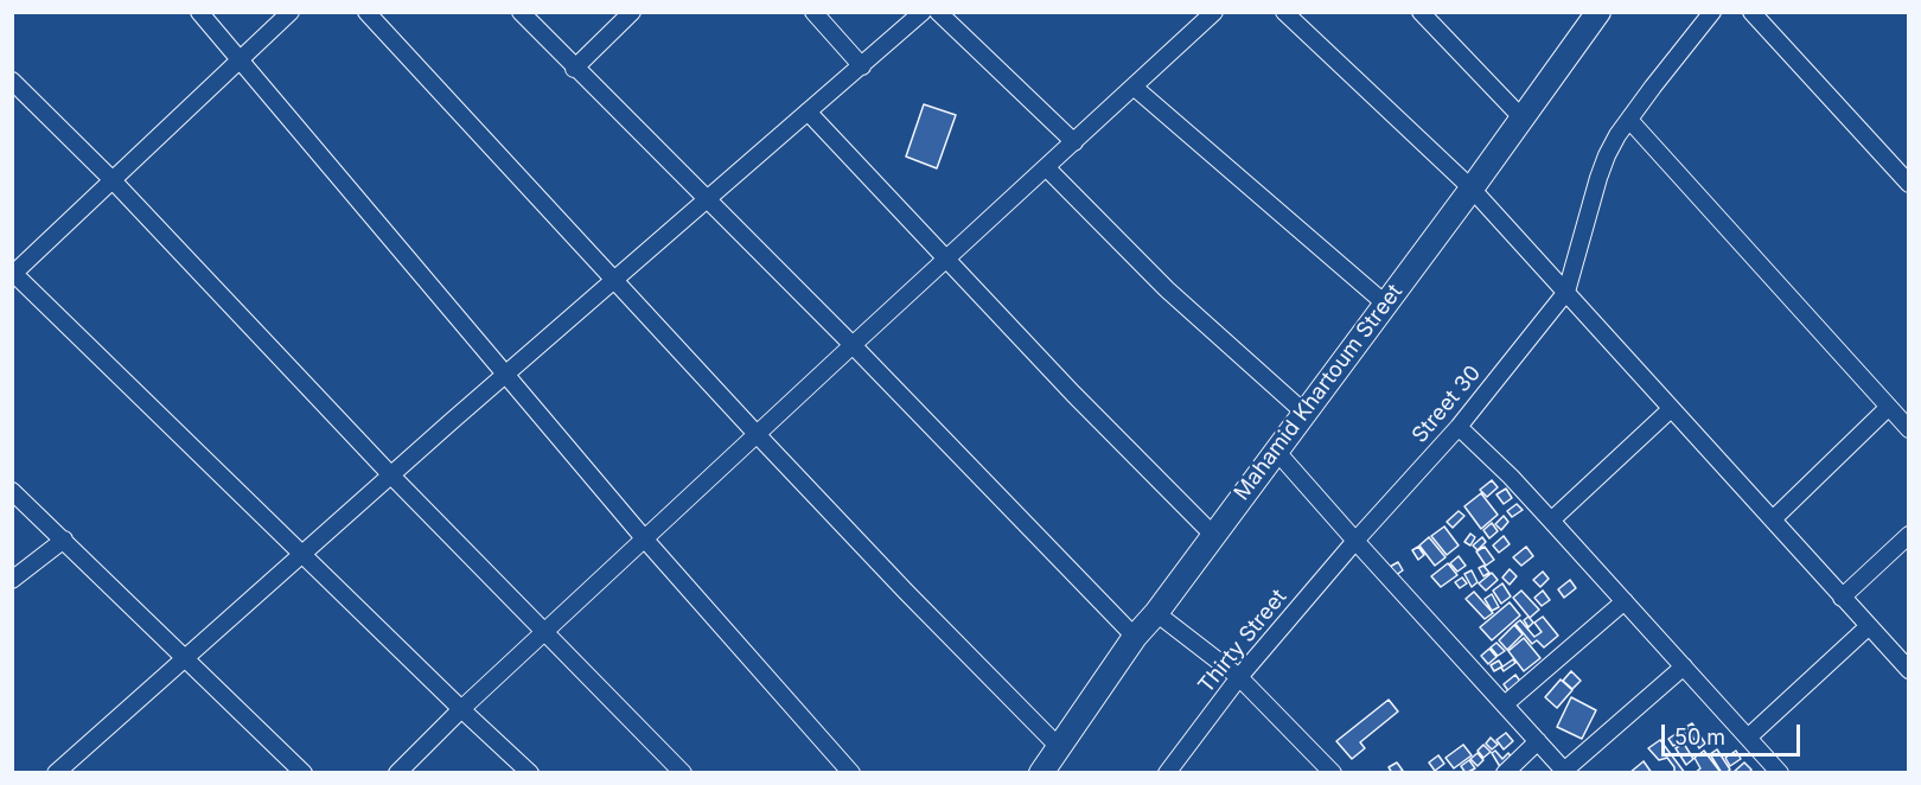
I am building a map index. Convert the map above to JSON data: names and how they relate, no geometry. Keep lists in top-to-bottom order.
{
  "streets": {
    "street": ["Mahamid Khartoum Street", "Street 30", "Thirty Street"]
  },
  "crossings": [
    ["Street 30", "Thirty Street"]
  ],
  "scale_bar": "50 m"
}
